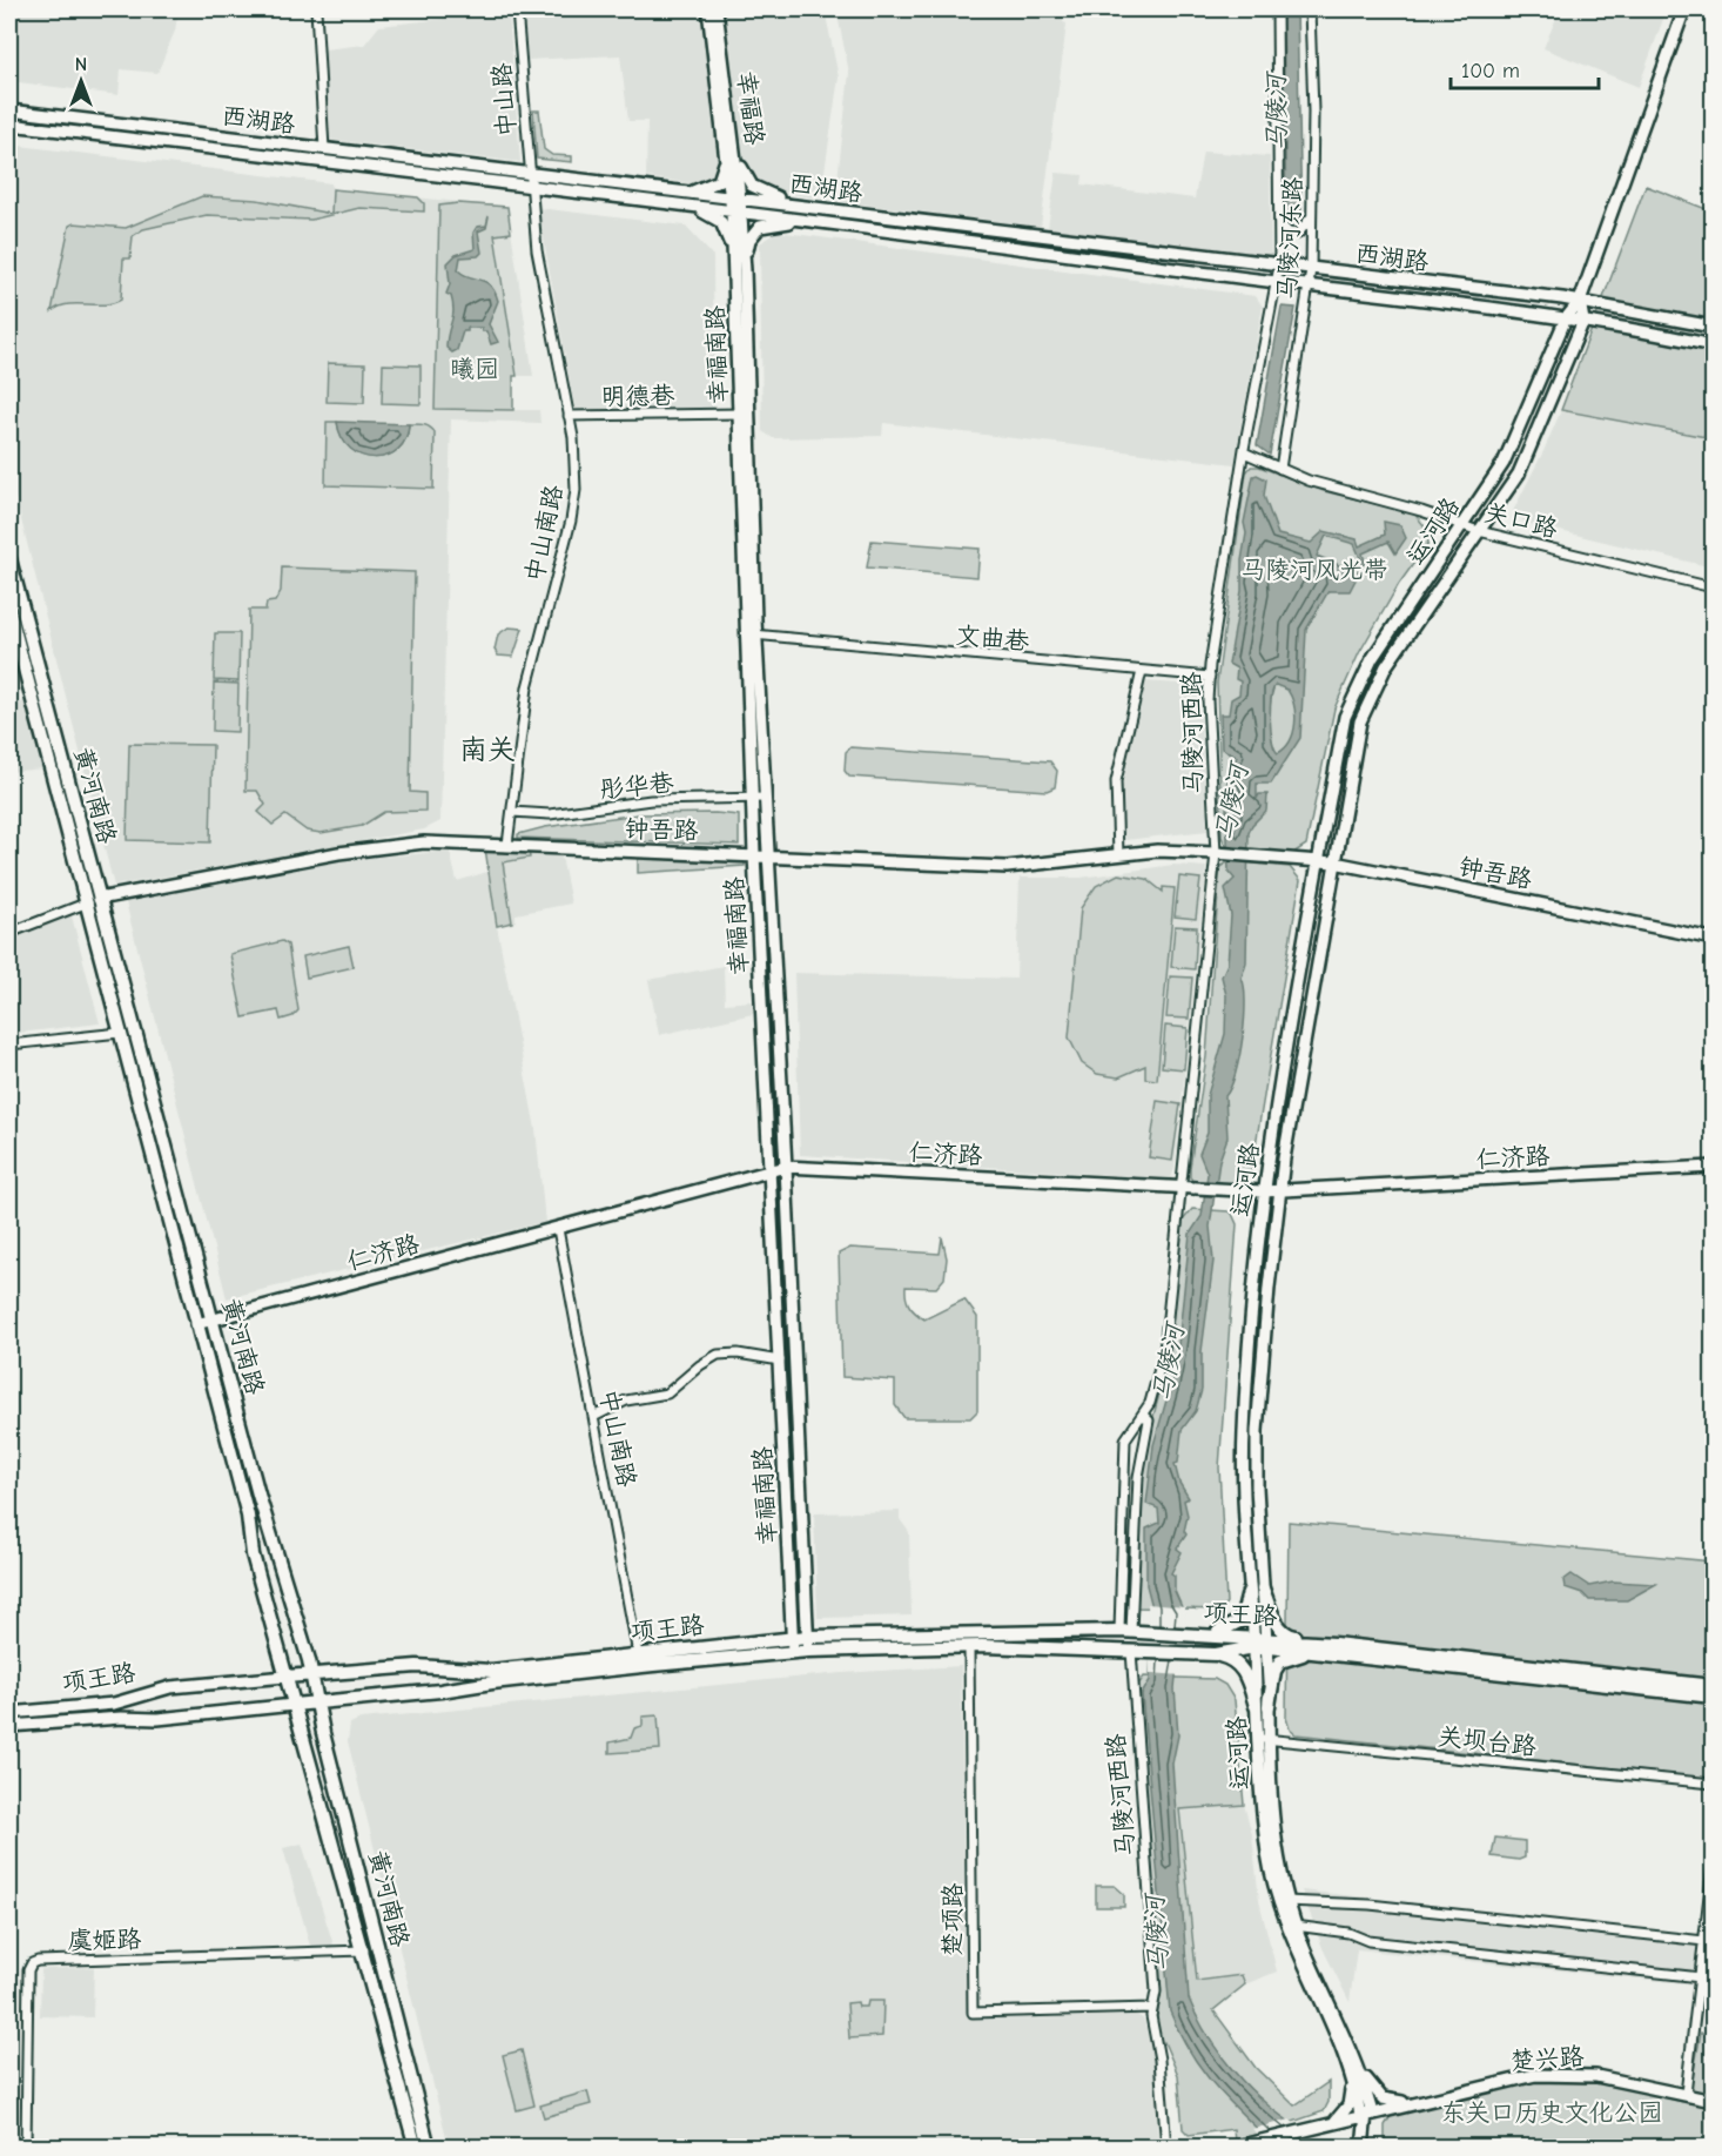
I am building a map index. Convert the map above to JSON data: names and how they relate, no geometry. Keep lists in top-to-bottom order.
{
  "streets": {
    "main road": ["黄河南路", "项王路"],
    "street": [
      "中山路",
      "幸福路",
      "西湖路",
      "马陵河东路",
      "幸福南路",
      "明德巷",
      "关口路",
      "运河路",
      "中山南路",
      "文曲巷",
      "马陵河西路",
      "彤华巷",
      "钟吾路",
      "仁济路",
      "关坝台路",
      "楚项路",
      "虞姬路",
      "楚兴路"
    ]
  },
  "crossings": [
    ["中山路", "西湖路"],
    ["中山路", "中山南路"],
    ["幸福路", "西湖路"],
    ["幸福路", "幸福南路"],
    ["西湖路", "马陵河东路"],
    ["西湖路", "幸福南路"],
    ["西湖路", "运河路"],
    ["西湖路", "中山南路"],
    ["西湖路", "马陵河西路"],
    ["马陵河东路", "关口路"],
    ["幸福南路", "明德巷"],
    ["幸福南路", "文曲巷"],
    ["幸福南路", "彤华巷"],
    ["幸福南路", "钟吾路"],
    ["幸福南路", "仁济路"],
    ["幸福南路", "项王路"],
    ["明德巷", "中山南路"],
    ["关口路", "运河路"],
    ["关口路", "马陵河西路"],
    ["运河路", "钟吾路"],
    ["运河路", "仁济路"],
    ["运河路", "项王路"],
    ["运河路", "关坝台路"],
    ["运河路", "楚兴路"],
    ["中山南路", "彤华巷"],
    ["中山南路", "钟吾路"],
    ["中山南路", "仁济路"],
    ["中山南路", "项王路"],
    ["文曲巷", "马陵河西路"],
    ["马陵河西路", "钟吾路"],
    ["马陵河西路", "仁济路"],
    ["马陵河西路", "项王路"],
    ["马陵河西路", "楚项路"],
    ["黄河南路", "钟吾路"],
    ["黄河南路", "仁济路"],
    ["黄河南路", "项王路"],
    ["黄河南路", "虞姬路"],
    ["项王路", "楚项路"]
  ],
  "districts": ["南关"],
  "water": ["马陵河"],
  "parks": ["曦园", "马陵河风光带", "东关口历史文化公园"],
  "scale_bar": "100 m",
  "north": "top"
}
